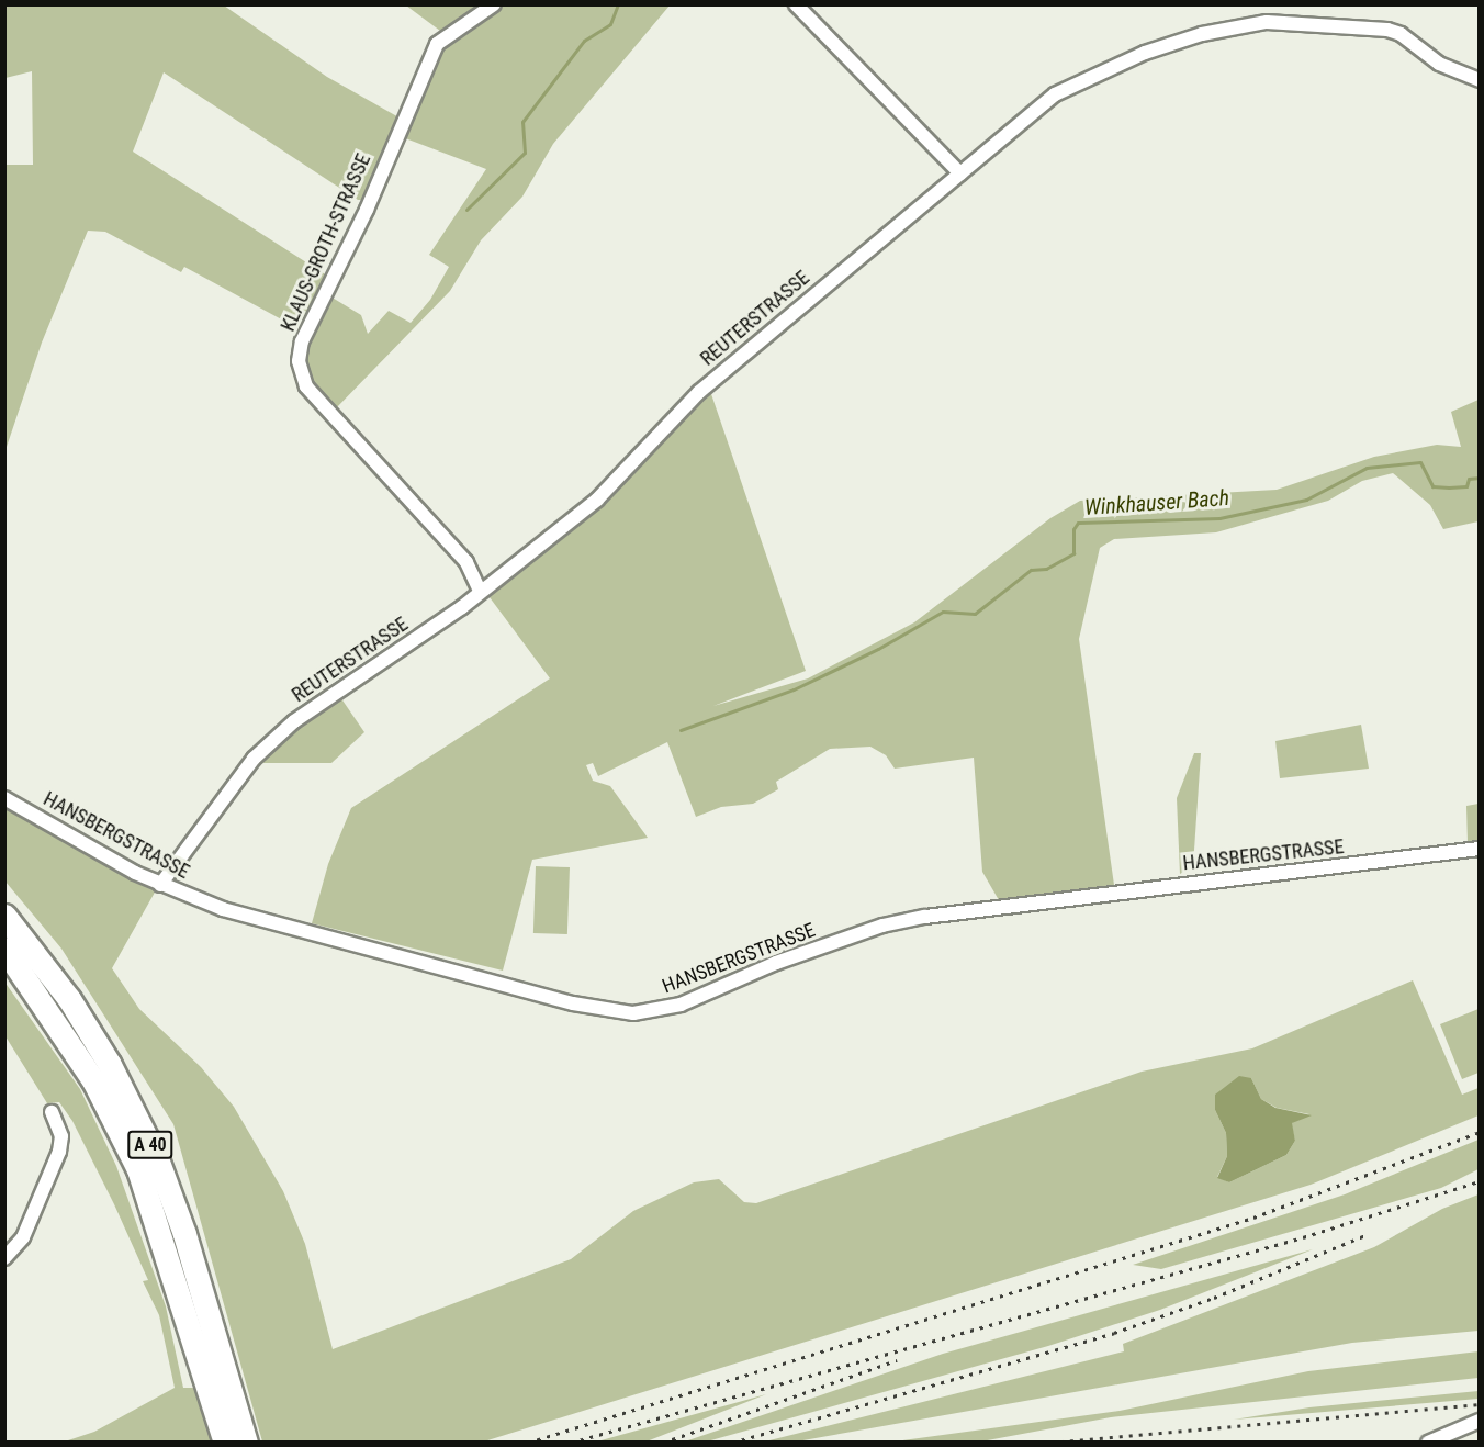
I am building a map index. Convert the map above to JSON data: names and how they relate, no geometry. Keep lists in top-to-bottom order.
{
  "streets": {
    "highway": ["A 40"],
    "street": ["KLAUS-GROTH-STRASSE", "REUTERSTRASSE", "HANSBERGSTRASSE"]
  },
  "crossings": [
    ["KLAUS-GROTH-STRASSE", "REUTERSTRASSE"],
    ["REUTERSTRASSE", "HANSBERGSTRASSE"]
  ],
  "water": ["Winkhauser Bach"]
}
